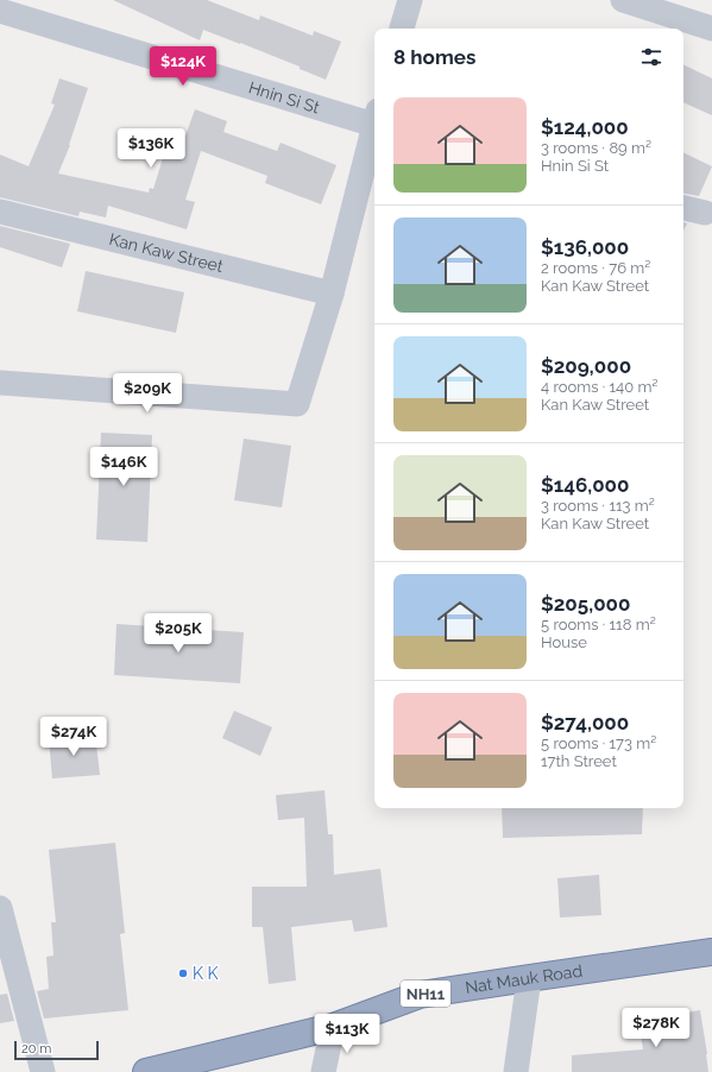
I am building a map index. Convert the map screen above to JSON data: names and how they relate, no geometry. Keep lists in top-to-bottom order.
{
  "streets": {
    "highway": ["Nat Mauk Road", "NH11"],
    "street": ["Hnin Si St", "Kan Kaw Street"]
  },
  "places": ["K K"],
  "scale_bar": "20 m",
  "page": {
    "heading": "8 homes",
    "price": [
      "$124K",
      "$136K",
      "$209K",
      "$146K",
      "$205K",
      "$274K",
      "$278K",
      "$113K"
    ],
    "list": [
      {
        "name": "$124,000",
        "note": "3 rooms · 89 m² · Hnin Si St"
      },
      {
        "name": "$136,000",
        "note": "2 rooms · 76 m² · Kan Kaw Street"
      },
      {
        "name": "$209,000",
        "note": "4 rooms · 140 m² · Kan Kaw Street"
      },
      {
        "name": "$146,000",
        "note": "3 rooms · 113 m² · Kan Kaw Street"
      },
      {
        "name": "$205,000",
        "note": "5 rooms · 118 m² · House"
      },
      {
        "name": "$274,000",
        "note": "5 rooms · 173 m² · 17th Street"
      }
    ],
    "scale": "20 m"
  }
}
